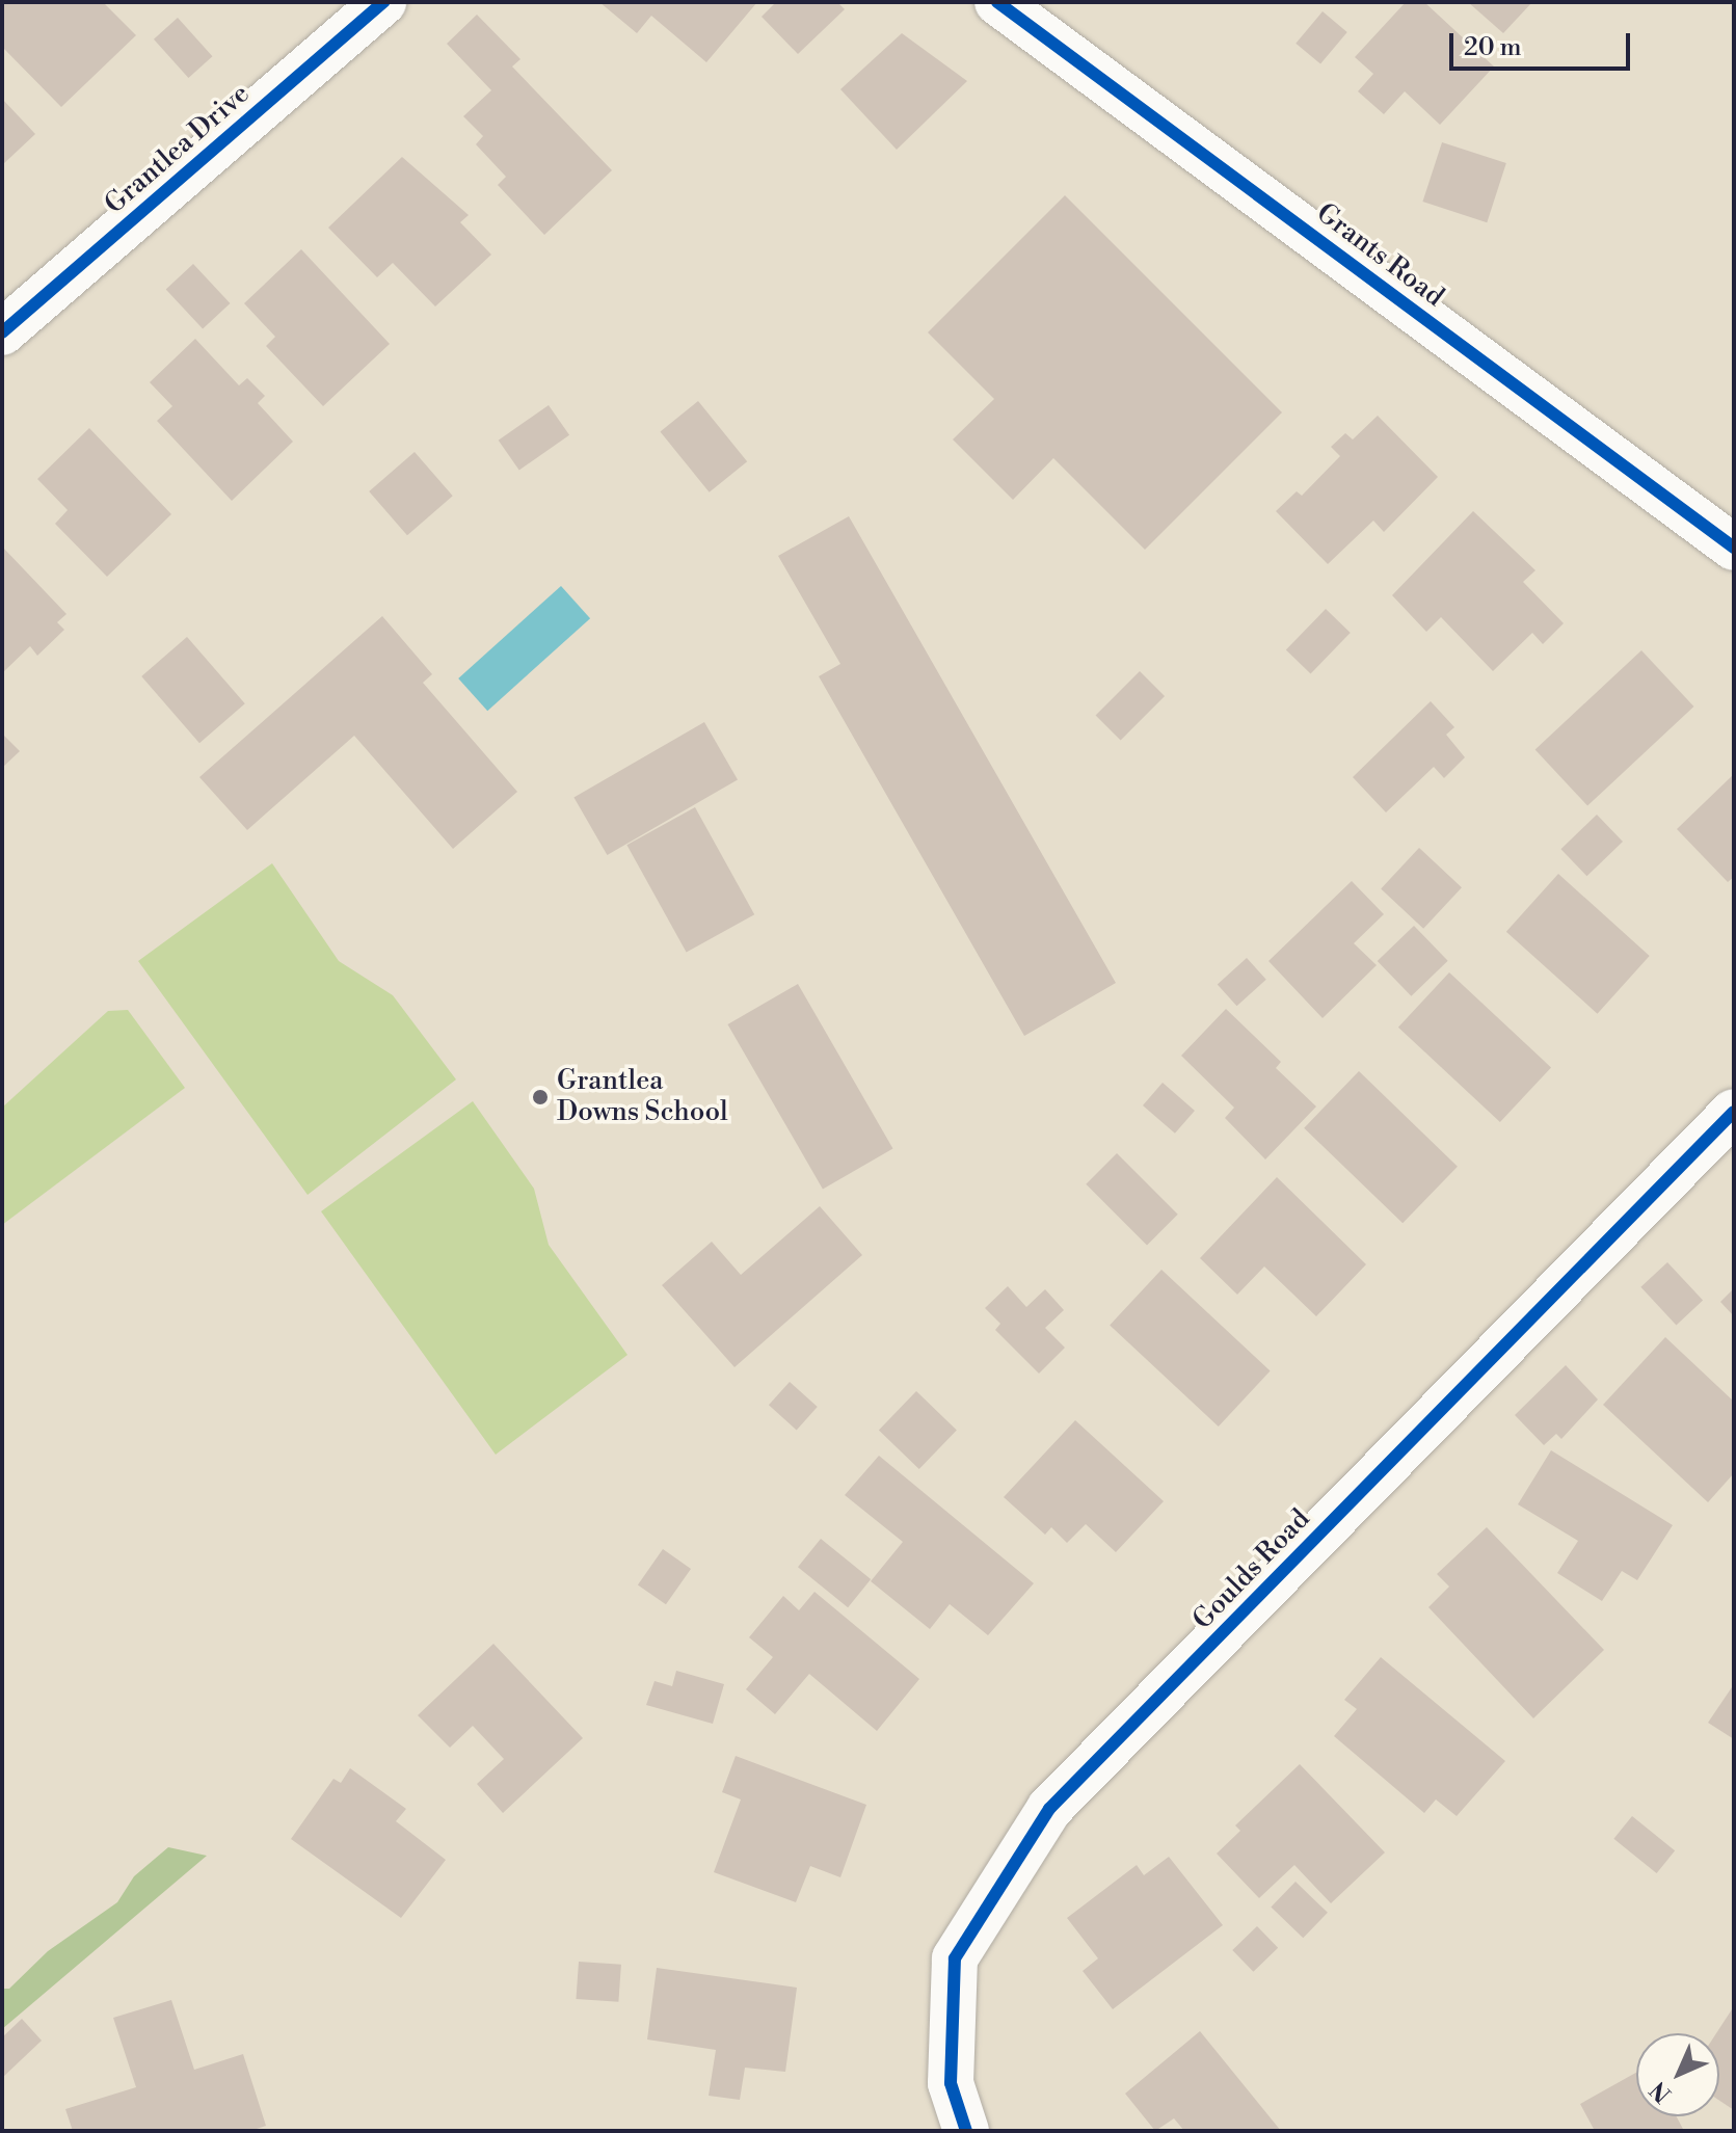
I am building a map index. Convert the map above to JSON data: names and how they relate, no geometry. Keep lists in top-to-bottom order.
{
  "streets": {
    "street": ["Grantlea Drive", "Grants Road", "Goulds Road"]
  },
  "places": ["Grantlea Downs School"],
  "scale_bar": "20 m",
  "north": "bottom left"
}
